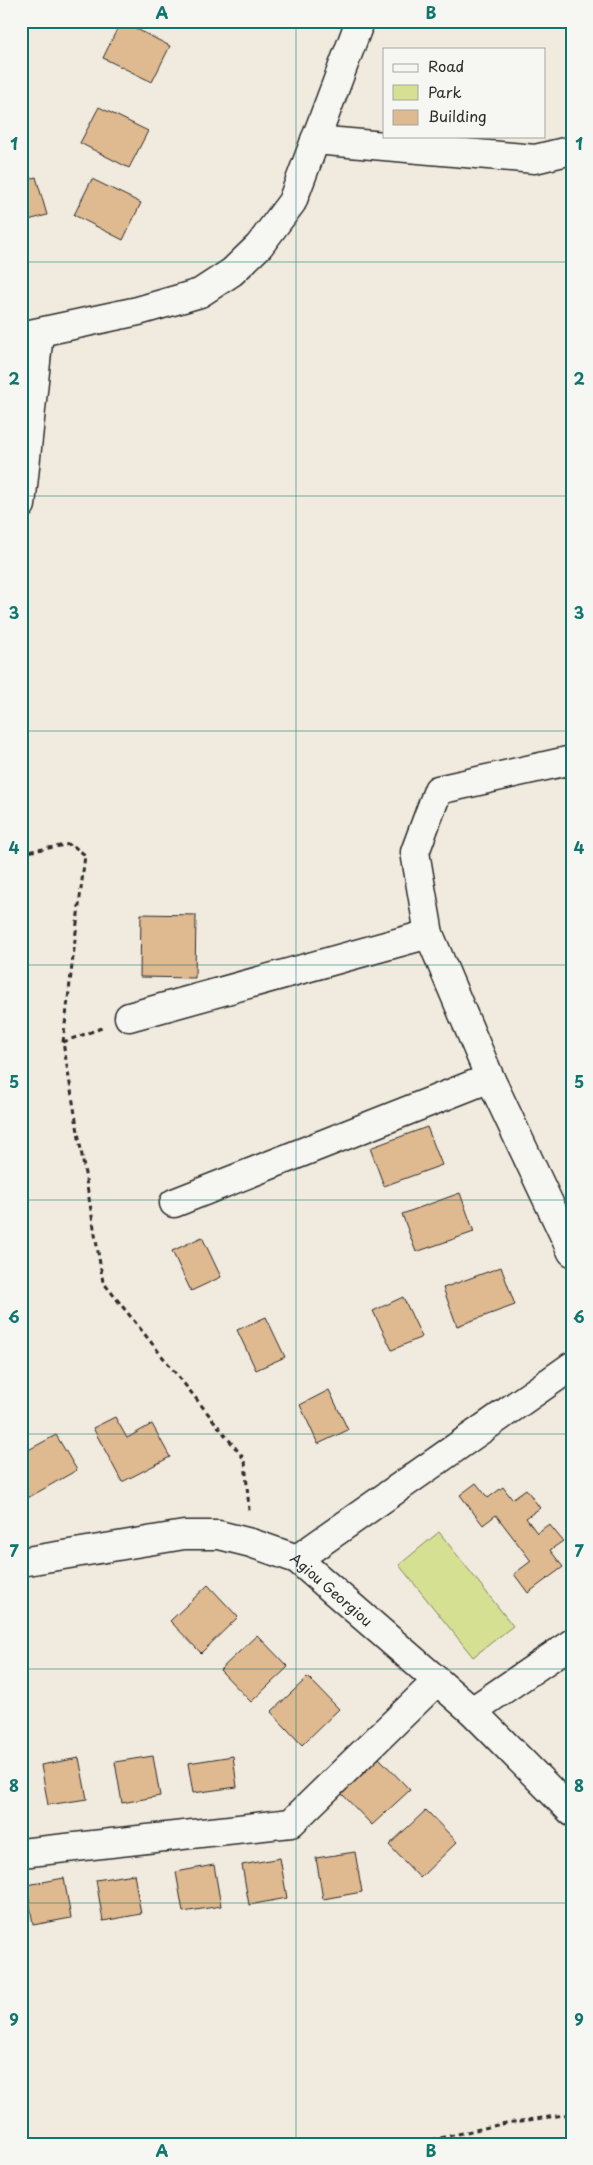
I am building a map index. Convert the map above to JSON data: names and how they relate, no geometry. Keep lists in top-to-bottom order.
{
  "streets": {
    "street": ["Agiou Georgiou"]
  },
  "legend": ["Road", "Park", "Building"],
  "grid": {
    "columns": ["A", "B"],
    "rows": [
      "1",
      "2",
      "3",
      "4",
      "5",
      "6",
      "7",
      "8",
      "9"
    ]
  }
}
